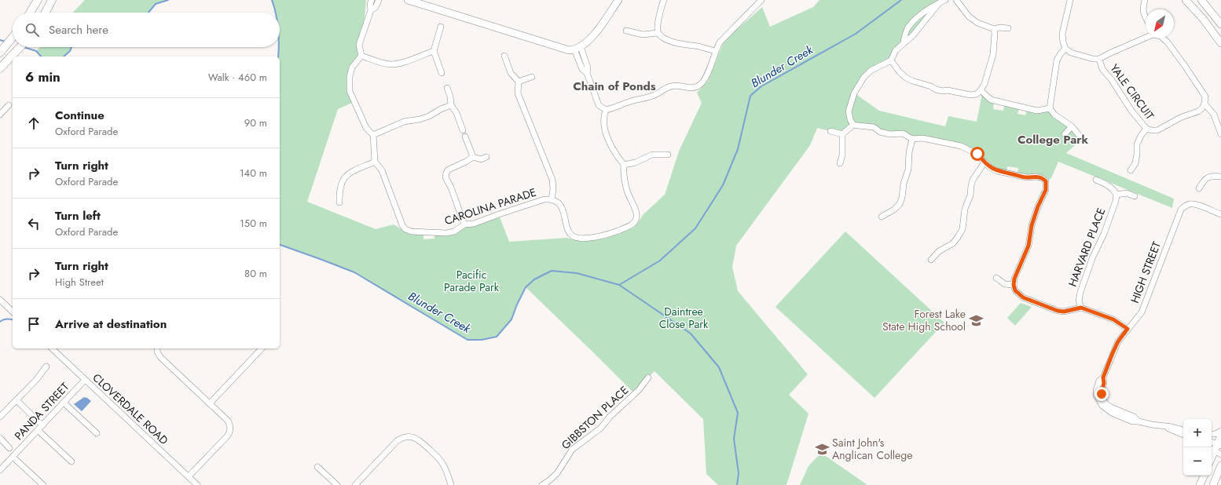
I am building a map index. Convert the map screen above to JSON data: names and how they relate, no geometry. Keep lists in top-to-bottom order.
{
  "streets": {
    "street": [
      "YALE CIRCUIT",
      "CAROLINA PARADE",
      "HARVARD PLACE",
      "HIGH STREET",
      "CLOVERDALE ROAD",
      "PANDA STREET",
      "GIBBSTON PLACE"
    ]
  },
  "crossings": [
    ["CLOVERDALE ROAD", "PANDA STREET"]
  ],
  "districts": ["Chain of Ponds", "College Park"],
  "water": ["Blunder Creek"],
  "parks": ["Pacific Parade Park", "Daintree Close Park"],
  "places": {
    "school or university": ["Forest Lake State High School", "Saint John's Anglican College"]
  },
  "north": "bottom left",
  "page": {
    "search": "Search here",
    "heading": ["6 min", "Walk · 460 m"],
    "list": [
      ["Continue", "Oxford Parade", "90 m"],
      ["Turn right", "Oxford Parade", "140 m"],
      ["Turn left", "Oxford Parade", "150 m"],
      ["Turn right", "High Street", "80 m"],
      "Arrive at destination"
    ],
    "map_buttons": ["+", "−"]
  }
}
